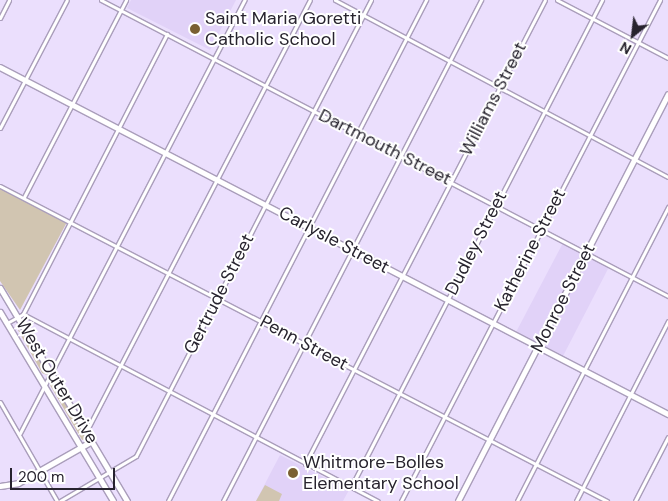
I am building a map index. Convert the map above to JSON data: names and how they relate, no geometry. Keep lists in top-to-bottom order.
{
  "streets": {
    "main road": ["West Outer Drive"],
    "street": [
      "Williams Street",
      "Dartmouth Street",
      "Carlysle Street",
      "Dudley Street",
      "Katherine Street",
      "Gertrude Street",
      "Monroe Street",
      "Penn Street"
    ]
  },
  "crossings": [
    ["Williams Street", "Dartmouth Street"],
    ["Williams Street", "Carlysle Street"],
    ["Williams Street", "Penn Street"],
    ["Dartmouth Street", "Dudley Street"],
    ["Dartmouth Street", "Katherine Street"],
    ["Dartmouth Street", "Gertrude Street"],
    ["Dartmouth Street", "Monroe Street"],
    ["Carlysle Street", "Dudley Street"],
    ["Carlysle Street", "Katherine Street"],
    ["Carlysle Street", "Gertrude Street"],
    ["Carlysle Street", "Monroe Street"],
    ["Dudley Street", "Penn Street"],
    ["Katherine Street", "Penn Street"],
    ["Gertrude Street", "Penn Street"],
    ["Gertrude Street", "West Outer Drive"],
    ["Monroe Street", "Penn Street"]
  ],
  "places": ["Saint Maria Goretti Catholic School", "Whitmore-Bolles Elementary School"],
  "scale_bar": "200 m",
  "north": "bottom left"
}
